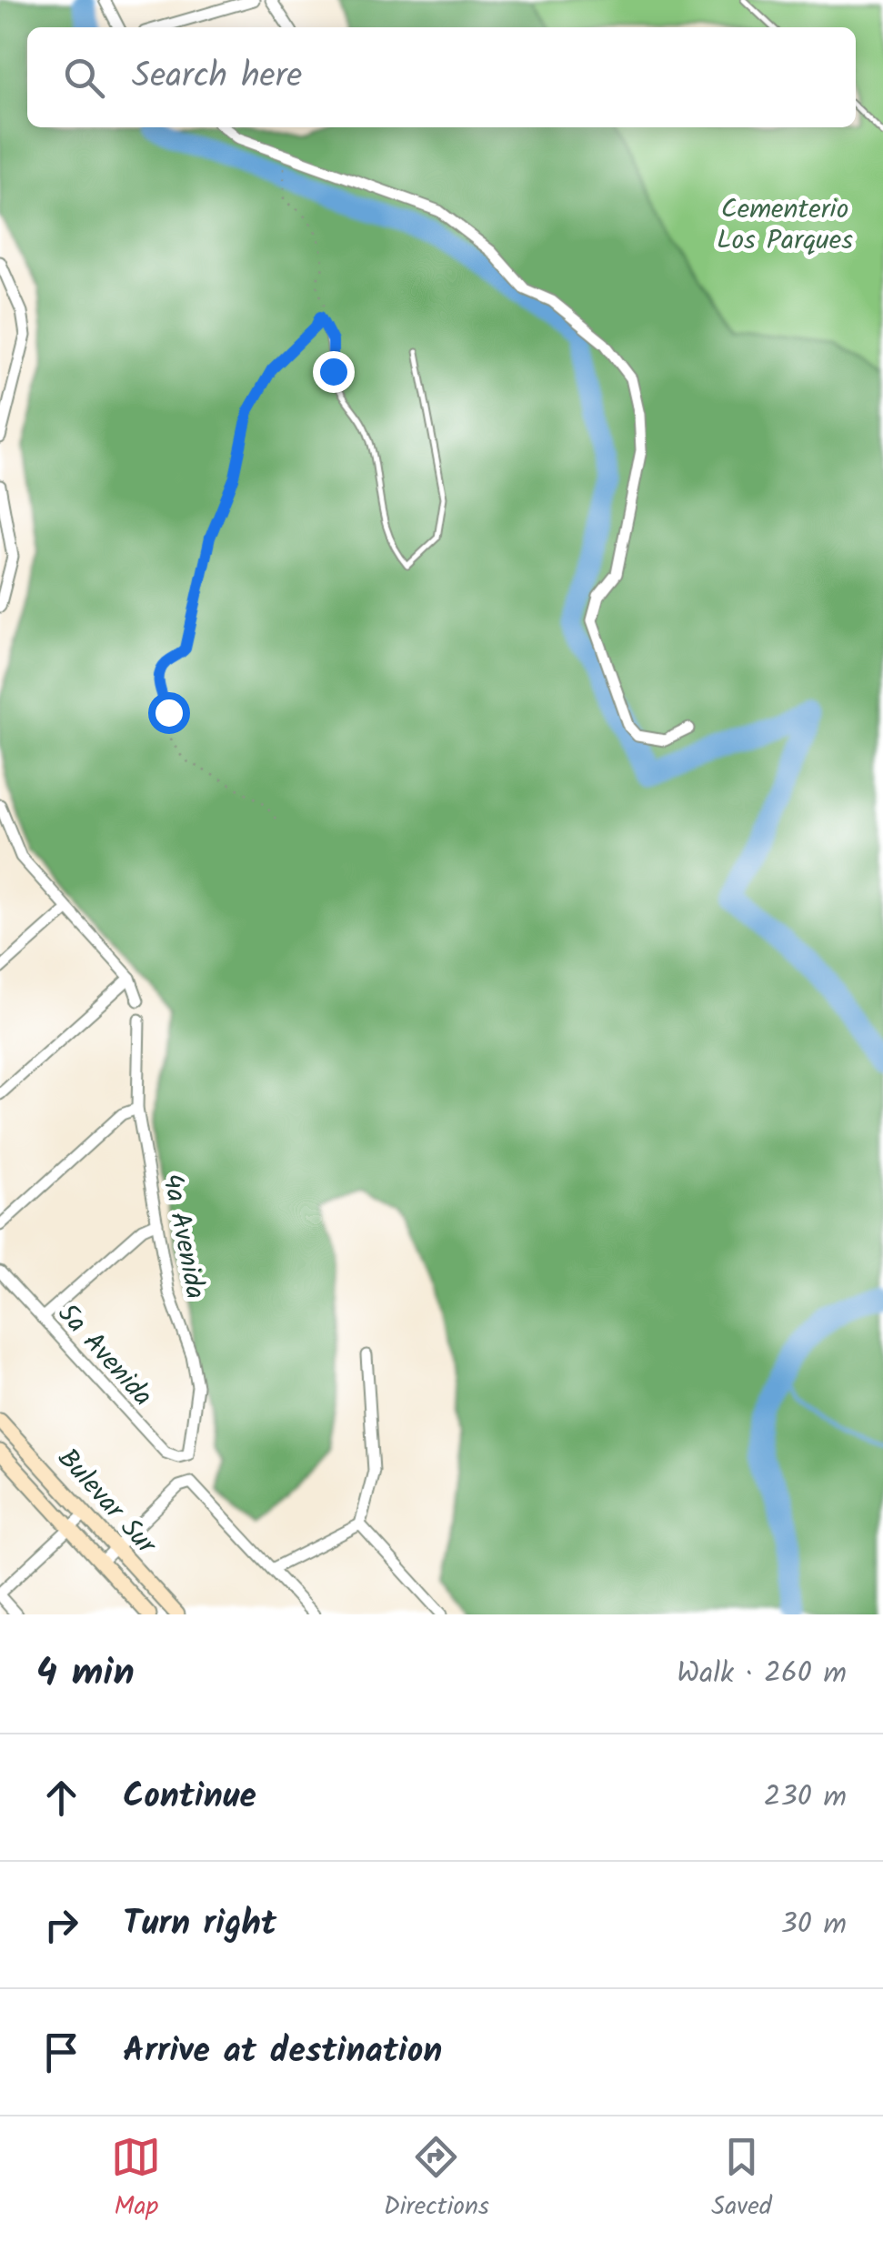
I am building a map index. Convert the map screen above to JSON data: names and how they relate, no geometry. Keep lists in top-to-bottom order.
{
  "streets": {
    "main road": ["Bulevar Sur"],
    "street": ["4a Avenida", "5a Avenida"]
  },
  "crossings": [
    ["4a Avenida", "5a Avenida"]
  ],
  "parks": ["Cementerio Los Parques"],
  "page": {
    "search": "Search here",
    "heading": ["4 min", "Walk · 260 m"],
    "list": [
      ["Continue", "230 m"],
      ["Turn right", "30 m"],
      "Arrive at destination"
    ],
    "nav": ["Map", "Directions", "Saved"]
  }
}
